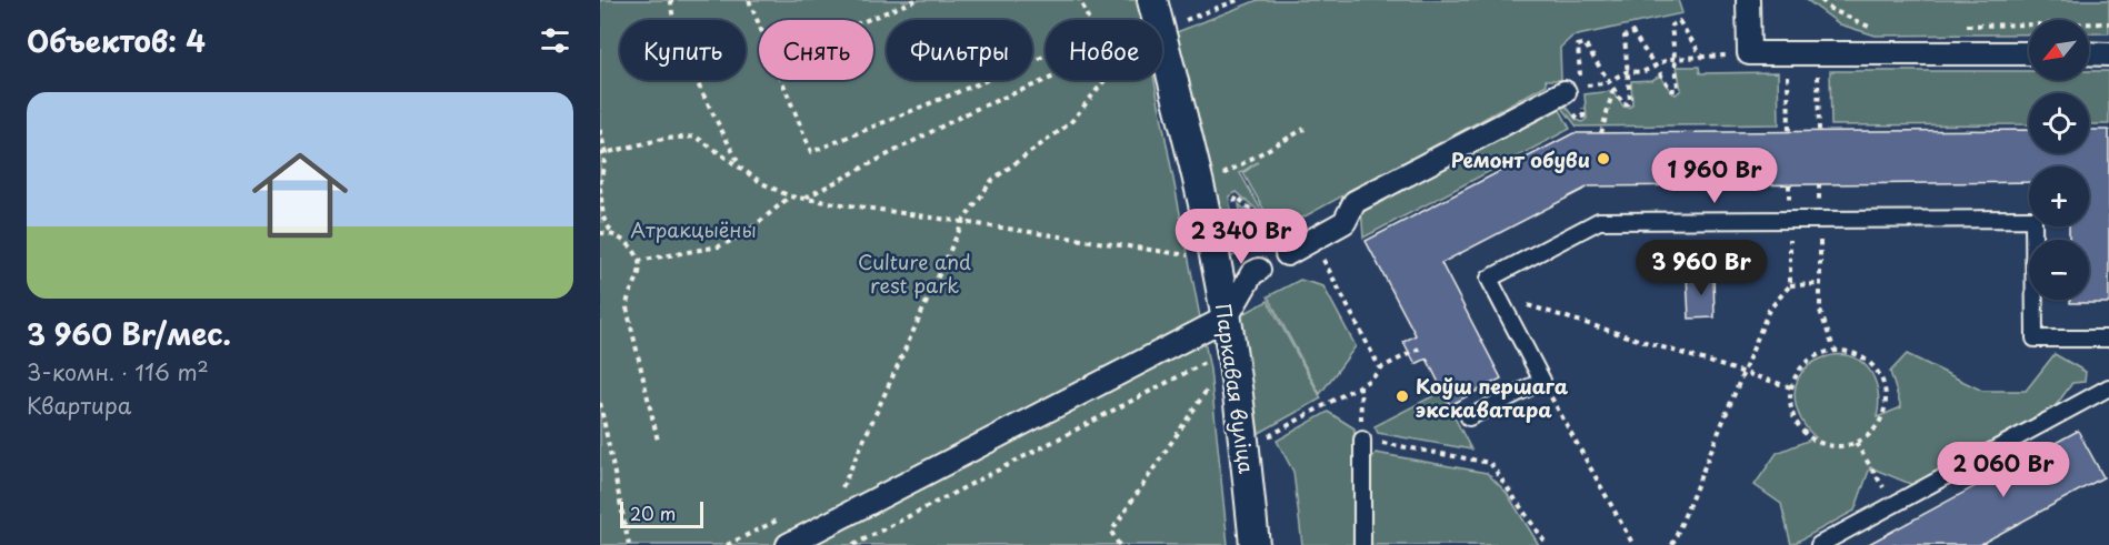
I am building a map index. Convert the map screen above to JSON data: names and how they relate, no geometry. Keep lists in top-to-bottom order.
{
  "streets": {
    "street": ["Паркавая вуліца"]
  },
  "parks": ["Атракцыёны", "Culture and rest park"],
  "places": ["Ремонт обуви", "Коўш першага экскаватара"],
  "scale_bar": "20 m",
  "north": "bottom left",
  "page": {
    "heading": "Объектов: 4",
    "map_buttons": ["+", "−"],
    "chip": [
      "Купить",
      "Снять",
      "Фильтры",
      "Новое"
    ],
    "list": [
      {
        "name": "3 960 Br/мес.",
        "note": "3-комн. · 116 m² · Квартира"
      }
    ],
    "price": [
      "1 960 Br",
      "2 340 Br",
      "3 960 Br",
      "2 060 Br"
    ],
    "scale": "20 m"
  }
}
